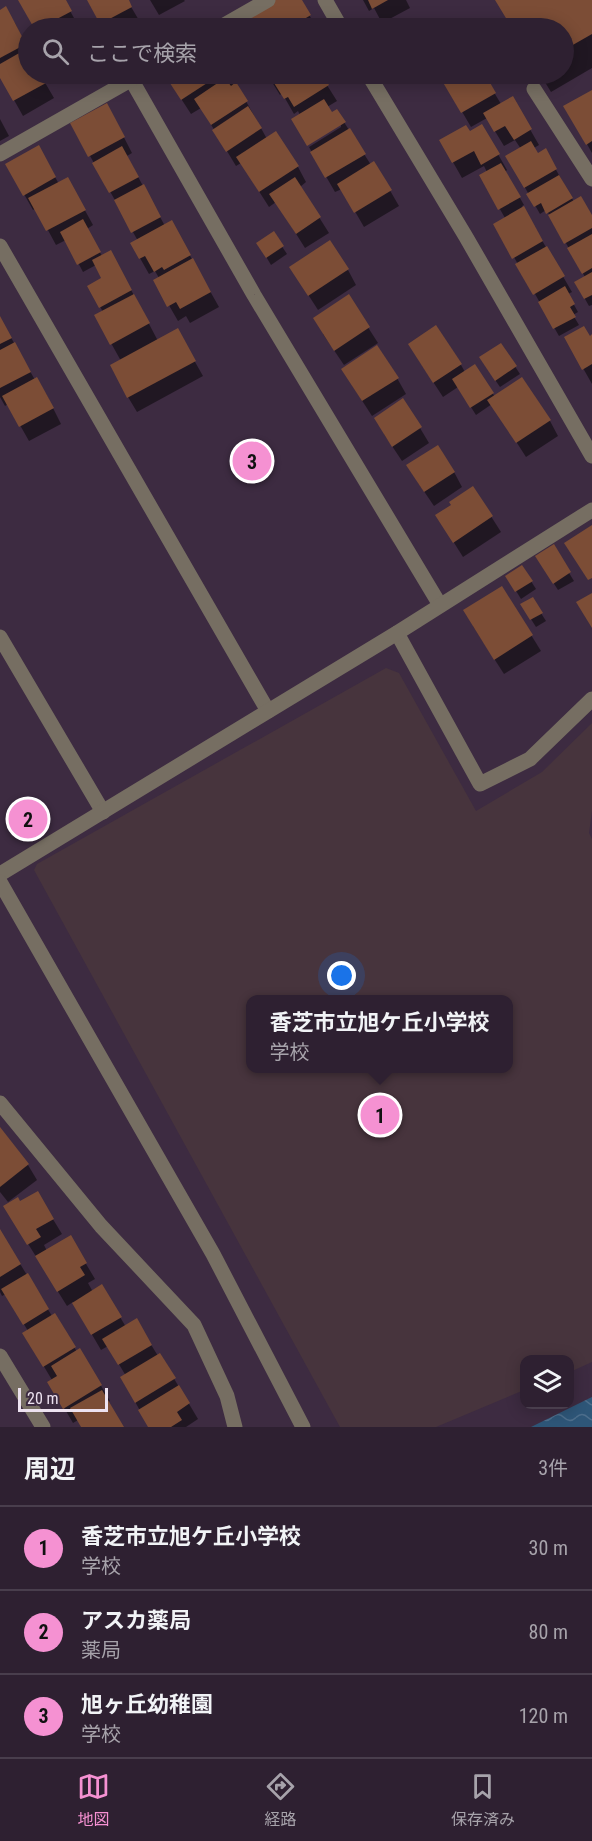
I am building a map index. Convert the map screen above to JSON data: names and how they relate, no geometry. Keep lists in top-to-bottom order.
{
  "scale_bar": "20 m",
  "page": {
    "search": "ここで検索",
    "pins": ["3", "2", "1"],
    "popup": ["香芝市立旭ケ丘小学校", "学校"],
    "scale": "20 m",
    "heading": ["周辺", "3件"],
    "list": [
      {
        "mark": "1",
        "name": "香芝市立旭ケ丘小学校",
        "note": "学校",
        "value": "30 m"
      },
      {
        "mark": "2",
        "name": "アスカ薬局",
        "note": "薬局",
        "value": "80 m"
      },
      {
        "mark": "3",
        "name": "旭ヶ丘幼稚園",
        "note": "学校",
        "value": "120 m"
      }
    ],
    "nav": ["地図", "経路", "保存済み"]
  }
}
